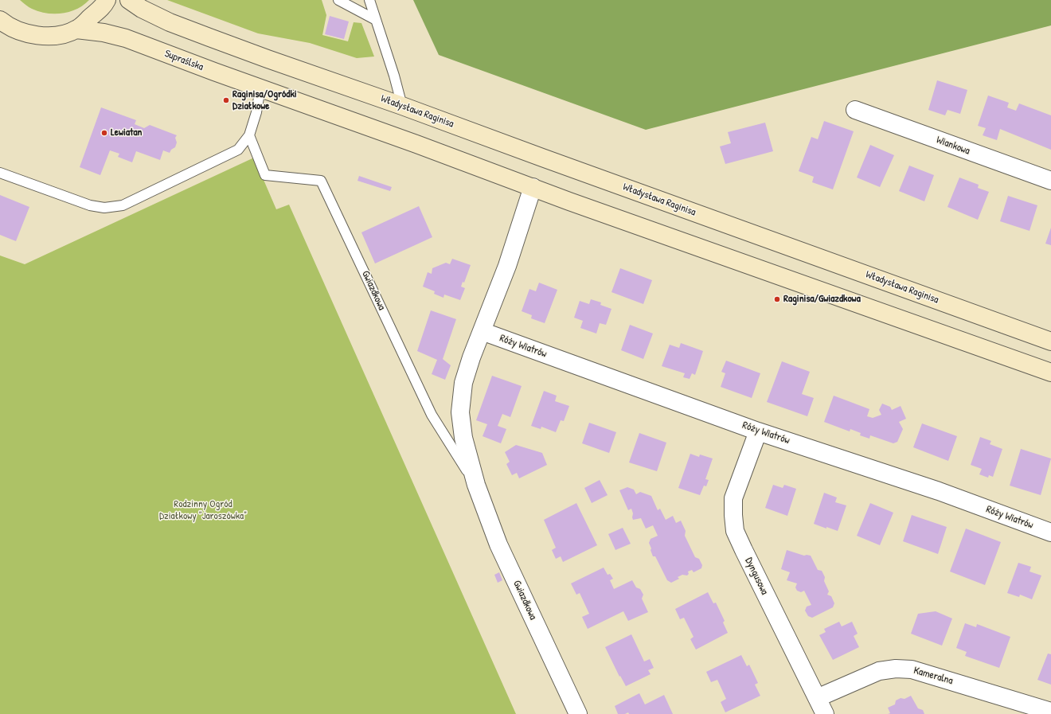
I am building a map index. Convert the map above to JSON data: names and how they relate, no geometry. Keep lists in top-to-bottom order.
{
  "streets": {
    "main road": ["Supraślska", "Władysława Raginisa"],
    "street": [
      "Wiankowa",
      "Gwiazdkowa",
      "Róży Wiatrów",
      "Dyngusowa",
      "Kameralna"
    ]
  },
  "crossings": [
    ["Supraślska", "Gwiazdkowa"],
    ["Gwiazdkowa", "Róży Wiatrów"],
    ["Róży Wiatrów", "Dyngusowa"],
    ["Dyngusowa", "Kameralna"]
  ],
  "parks": ["Rodzinny Ogród Działkowy \"Jaroszówka\""],
  "places": ["Raginisa/Ogródki Działkowe", "Lewiatan", "Raginisa/Gwiazdkowa"]
}
